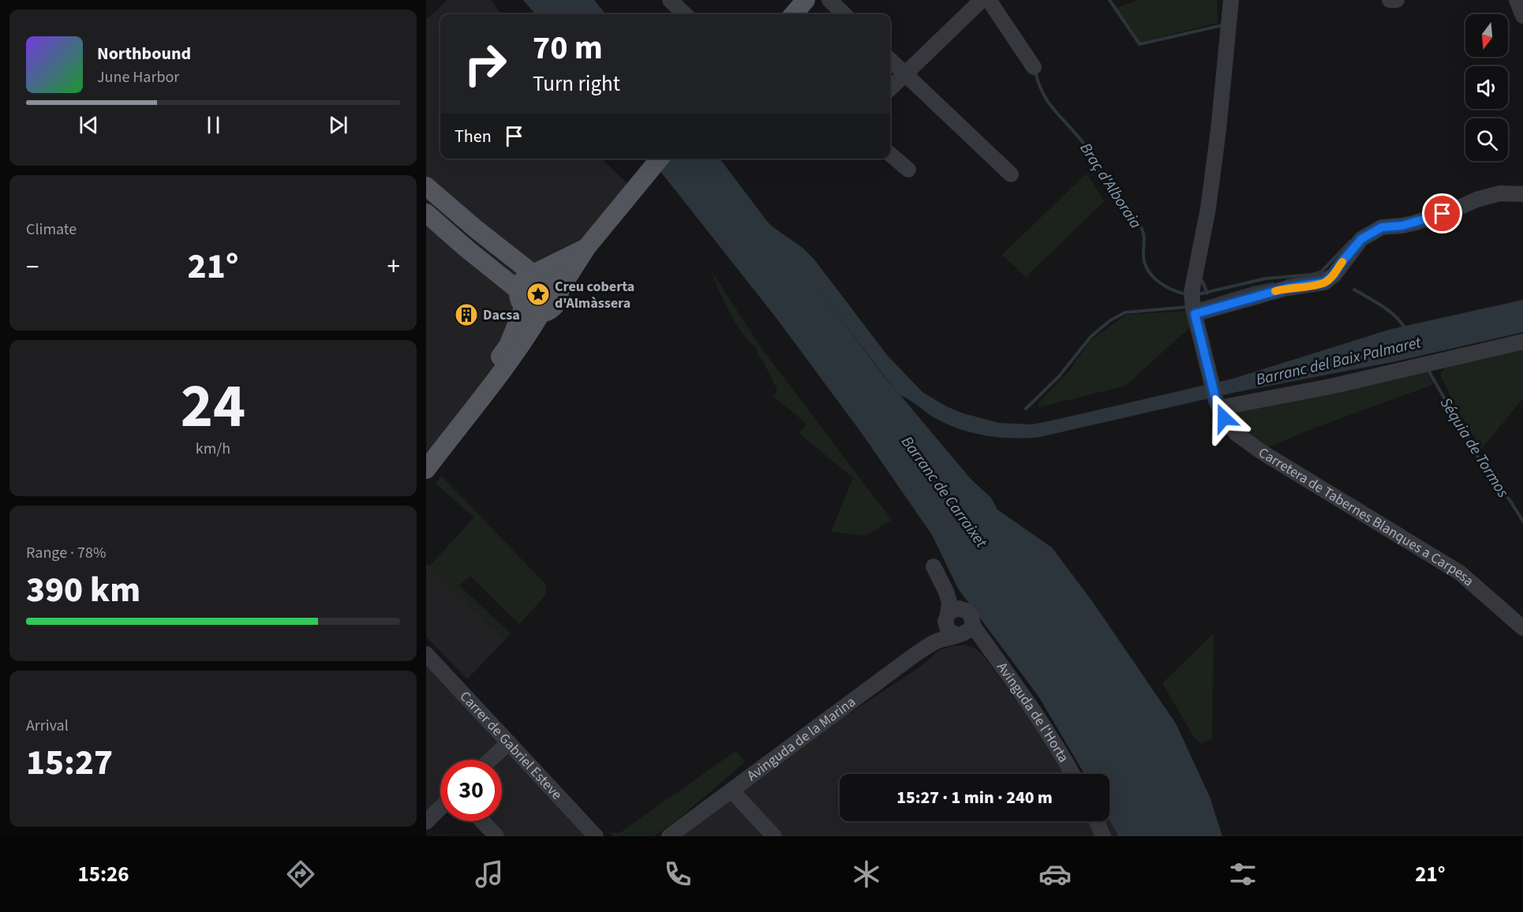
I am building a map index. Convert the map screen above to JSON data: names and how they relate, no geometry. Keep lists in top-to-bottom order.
{
  "streets": {
    "street": [
      "Carretera de Tabernes Blanques a Carpesa",
      "Avinguda de l'Horta",
      "Avinguda de la Marina",
      "Carrer de Gabriel Esteve"
    ]
  },
  "crossings": [
    ["Avinguda de l'Horta", "Avinguda de la Marina"]
  ],
  "water": [
    "Braç d'Alboraia",
    "Barranc del Baix Palmaret",
    "Séquia de Tormos",
    "Barranc de Carraixet"
  ],
  "places": {
    "place": ["Creu coberta d'Almàssera"],
    "building": ["Dacsa"]
  },
  "north": "bottom",
  "page": {
    "turn": ["70 m", "Turn right"],
    "song": ["Northbound", "June Harbor"],
    "then": "Then",
    "tile": [
      "Climate",
      ["24", "km/h"],
      ["Range · 78%", "390 km"],
      ["Arrival", "15:27"]
    ],
    "heat": ["−", "21°", "+"],
    "limit": "30",
    "trip": "15:27 · 1 min · 240 m",
    "tabs": ["15:26", "21°"]
  }
}
